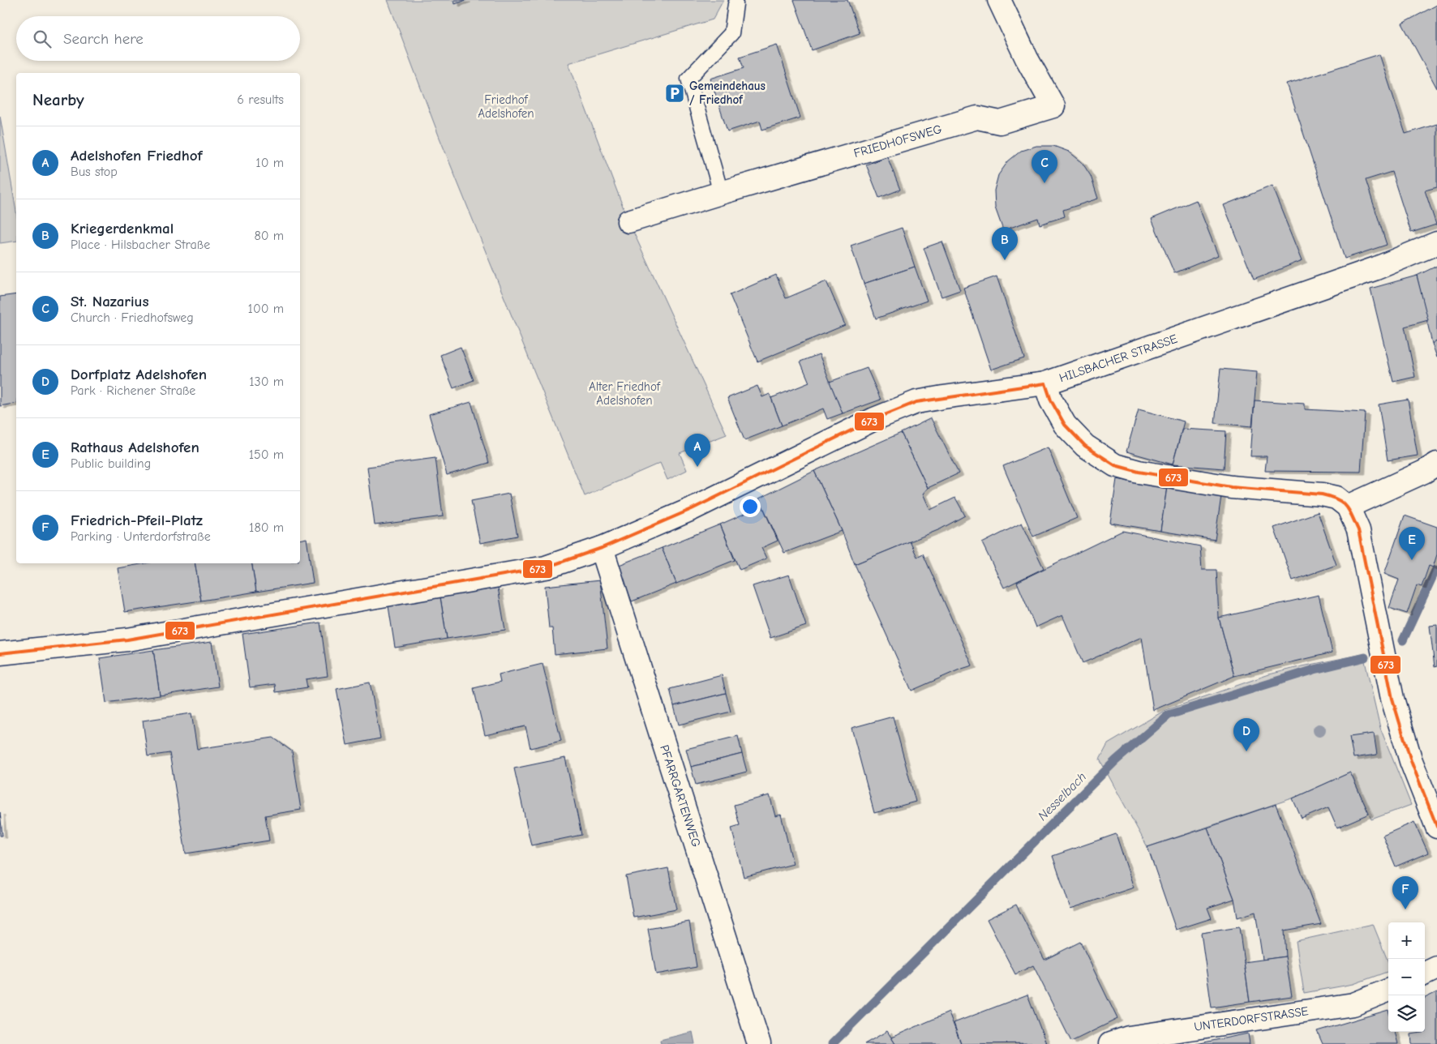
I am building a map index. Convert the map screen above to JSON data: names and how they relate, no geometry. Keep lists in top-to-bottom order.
{
  "streets": {
    "street": [
      "FRIEDHOFSWEG",
      "HILSBACHER STRASSE",
      "PFARRGARTENWEG",
      "UNTERDORFSTRASSE"
    ]
  },
  "crossings": [
    ["HILSBACHER STRASSE", "PFARRGARTENWEG"]
  ],
  "water": ["Nesselbach"],
  "parks": ["Friedhof Adelshofen", "Alter Friedhof Adelshofen"],
  "places": {
    "parking": ["Gemeindehaus / Friedhof"]
  },
  "lines": ["transit line 673"],
  "page": {
    "search": "Search here",
    "heading": ["Nearby", "6 results"],
    "list": [
      {
        "mark": "A",
        "name": "Adelshofen Friedhof",
        "note": "Bus stop",
        "value": "10 m"
      },
      {
        "mark": "B",
        "name": "Kriegerdenkmal",
        "note": "Place · Hilsbacher Straße",
        "value": "80 m"
      },
      {
        "mark": "C",
        "name": "St. Nazarius",
        "note": "Church · Friedhofsweg",
        "value": "100 m"
      },
      {
        "mark": "D",
        "name": "Dorfplatz Adelshofen",
        "note": "Park · Richener Straße",
        "value": "130 m"
      },
      {
        "mark": "E",
        "name": "Rathaus Adelshofen",
        "note": "Public building",
        "value": "150 m"
      },
      {
        "mark": "F",
        "name": "Friedrich-Pfeil-Platz",
        "note": "Parking · Unterdorfstraße",
        "value": "180 m"
      }
    ],
    "pins": [
      "C",
      "B",
      "A",
      "E",
      "D",
      "F"
    ],
    "map_buttons": ["+", "−"]
  }
}
